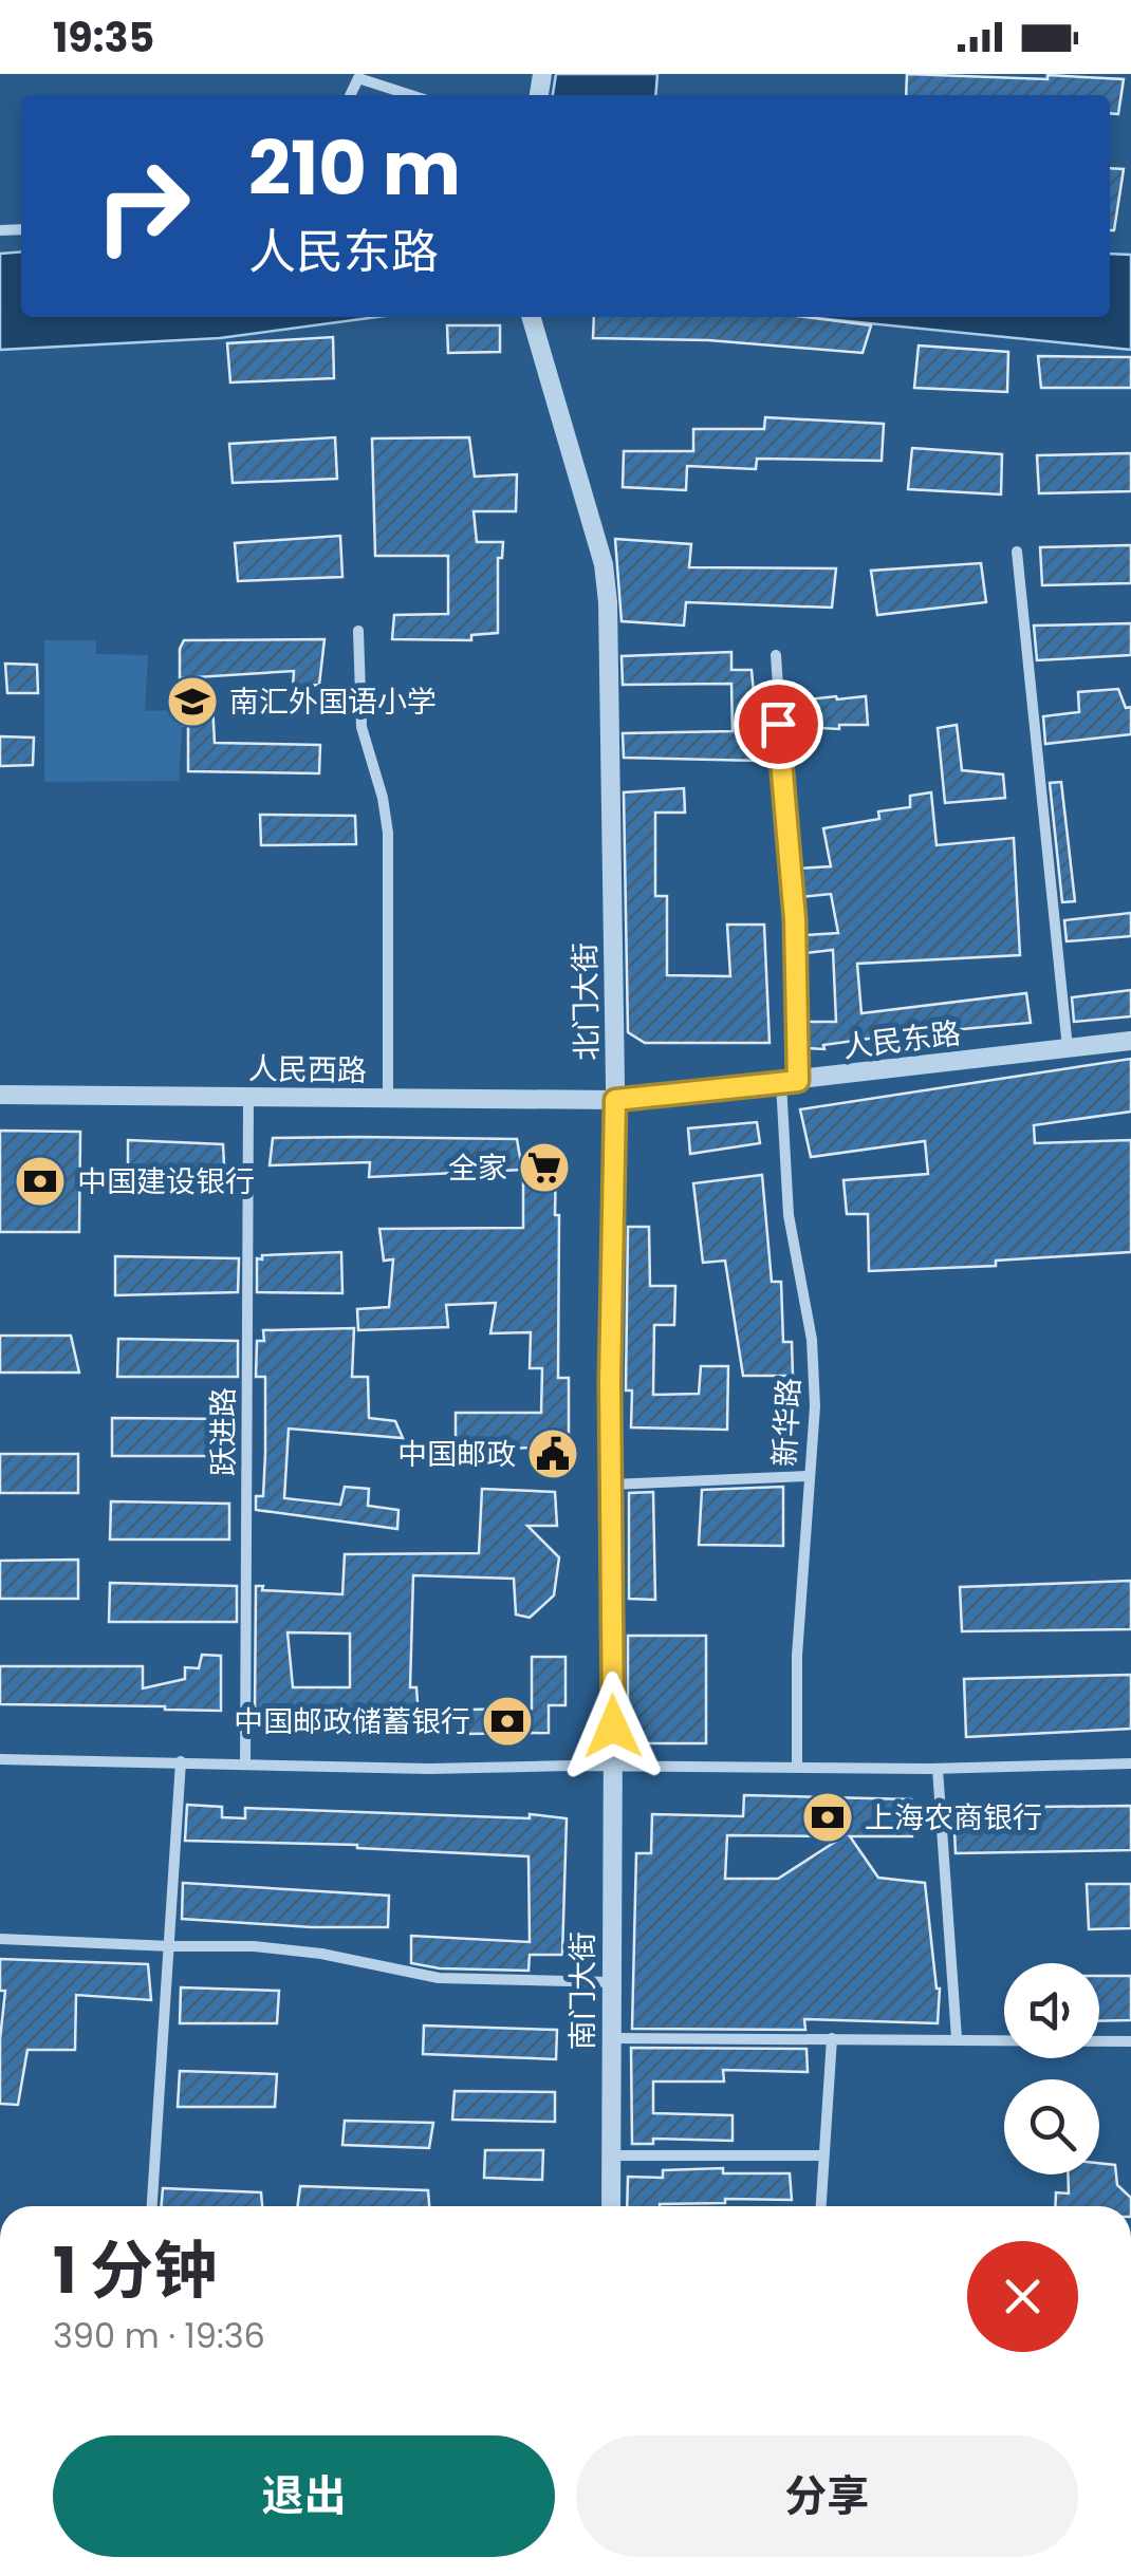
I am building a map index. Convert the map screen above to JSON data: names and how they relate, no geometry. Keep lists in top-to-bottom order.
{
  "streets": {
    "street": [
      "北门大街",
      "人民东路",
      "人民西路",
      "新华路",
      "跃进路",
      "南门大街"
    ]
  },
  "crossings": [
    ["北门大街", "人民东路"],
    ["北门大街", "人民西路"],
    ["北门大街", "南门大街"],
    ["人民东路", "人民西路"],
    ["人民东路", "新华路"],
    ["人民西路", "跃进路"]
  ],
  "places": {
    "school or university": ["南汇外国语小学"],
    "supermarket": ["全家"],
    "bank": ["中国建设银行", "中国邮政储蓄银行", "上海农商银行"],
    "public building": ["中国邮政"]
  },
  "page": {
    "status": "19:35",
    "turn": ["210 m", "人民东路"],
    "heading": ["1 分钟", "390 m · 19:36"],
    "buttons": ["退出", "分享"]
  }
}
